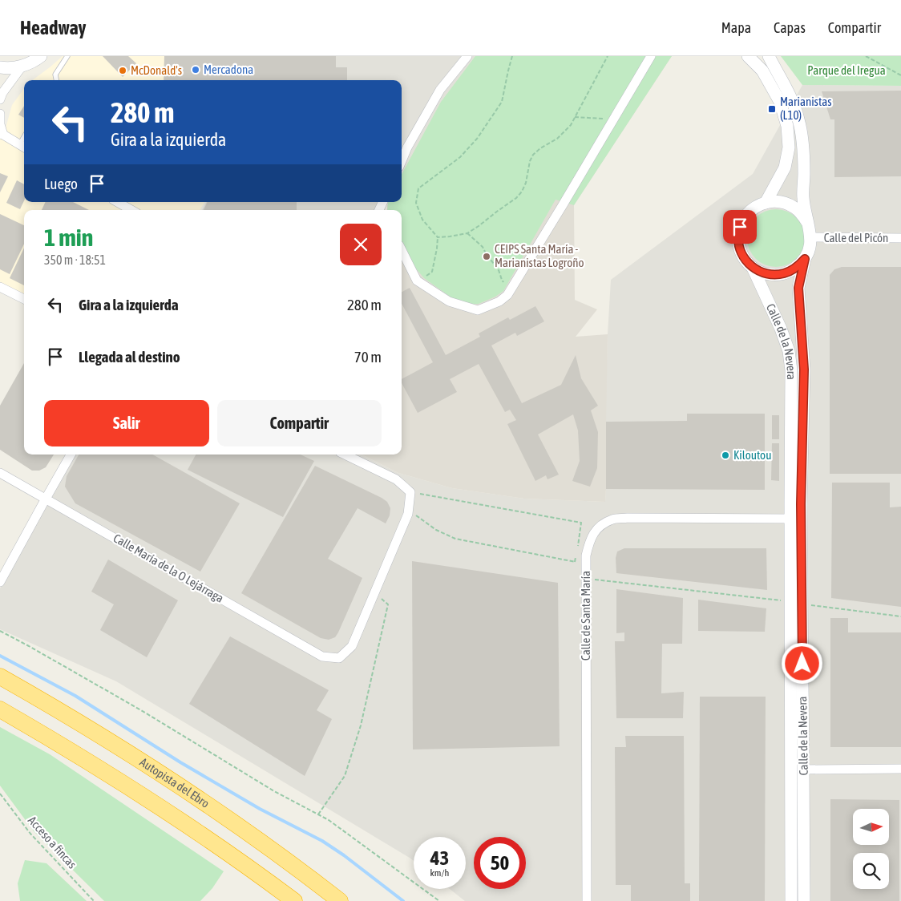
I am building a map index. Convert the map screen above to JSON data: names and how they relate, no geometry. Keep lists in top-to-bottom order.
{
  "streets": {
    "highway": ["Autopista del Ebro"],
    "main road": ["Calle de la Nevera"],
    "street": ["Calle del Picón", "Calle María de la O Lejárraga", "Calle de Santa María"],
    "path": ["Acceso a fincas"]
  },
  "crossings": [
    ["Calle del Picón", "Calle de la Nevera"],
    ["Calle de la Nevera", "Calle de Santa María"]
  ],
  "parks": ["Parque del Iregua"],
  "places": {
    "other": [
      "Mercadona",
      "McDonald's",
      "CEIPS Santa María - Marianistas Logroño",
      "Kiloutou"
    ],
    "transit": ["Marianistas (L10)"]
  },
  "north": "right",
  "page": {
    "header": "Headway",
    "nav": ["Mapa", "Capas", "Compartir"],
    "turn": ["280 m", "Gira a la izquierda"],
    "then": "Luego",
    "heading": ["1 min", "350 m · 18:51"],
    "list": [
      {
        "name": "Gira a la izquierda",
        "value": "280 m"
      },
      {
        "name": "Llegada al destino",
        "value": "70 m"
      }
    ],
    "buttons": ["Salir", "Compartir"],
    "speed": "43 km/h",
    "limit": "50"
  }
}
